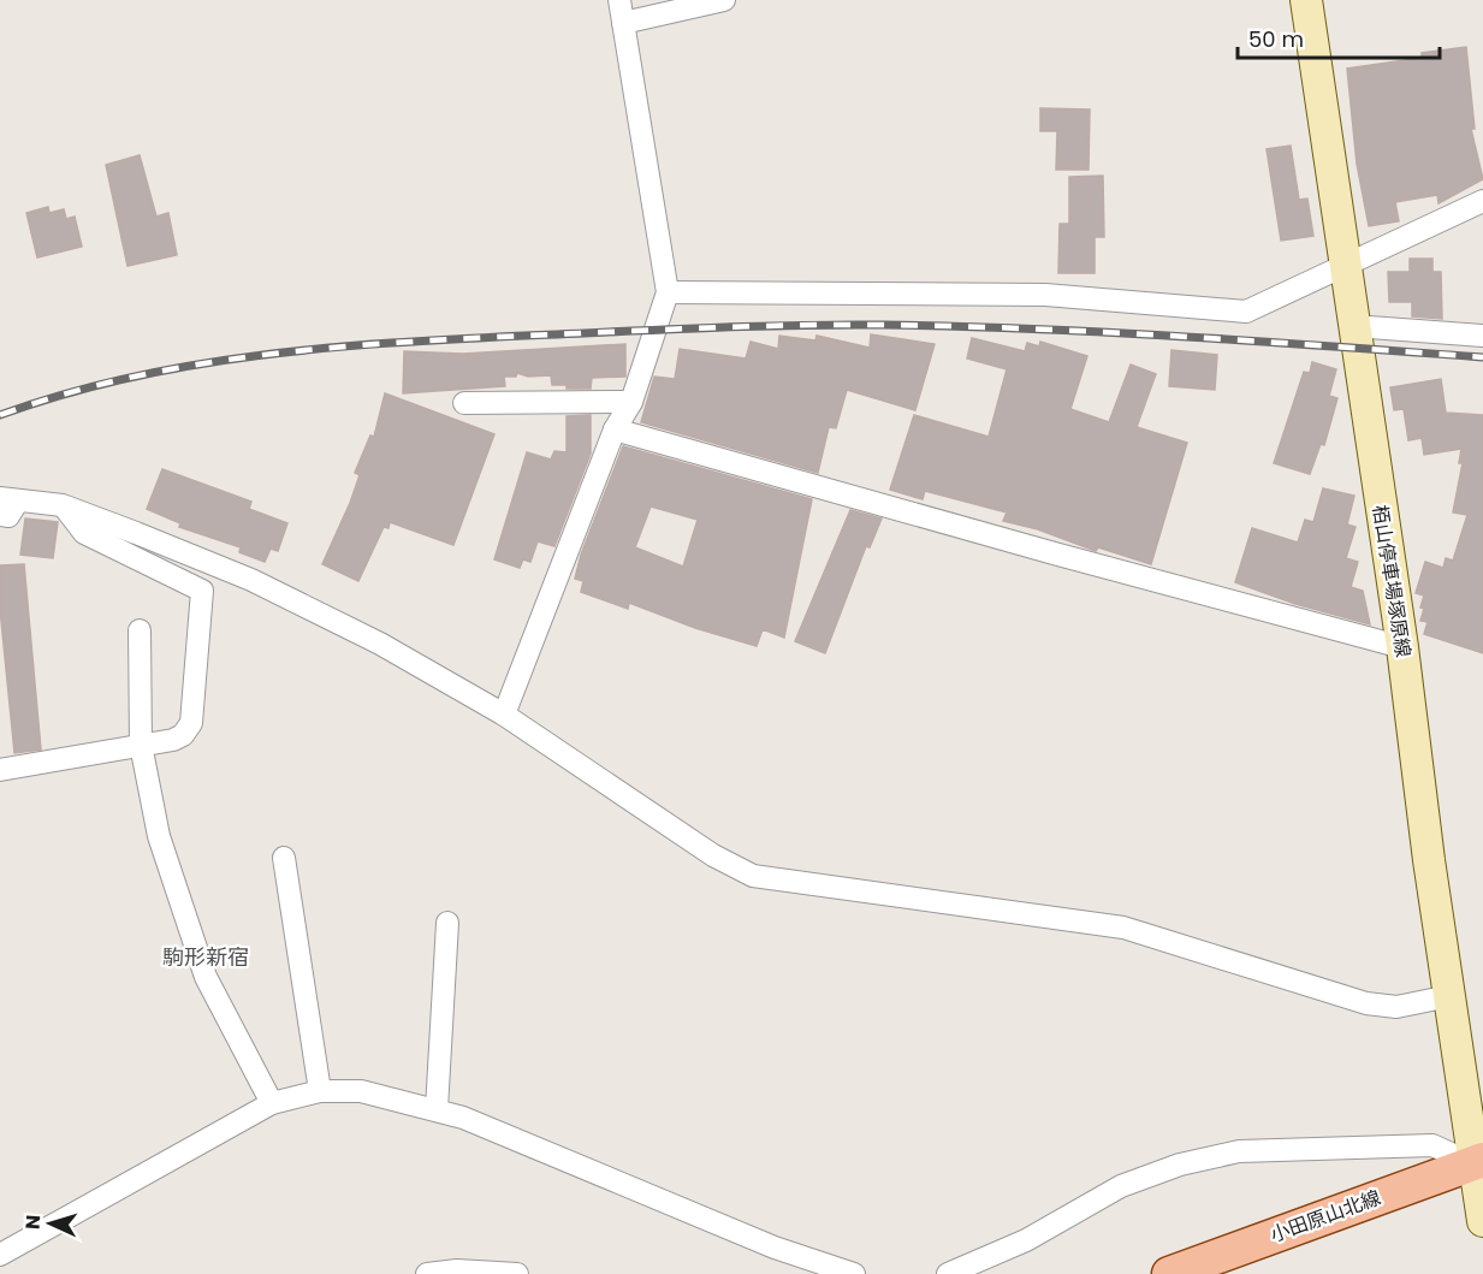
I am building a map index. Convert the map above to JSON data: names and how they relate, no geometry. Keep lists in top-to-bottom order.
{
  "streets": {
    "main road": ["栢山停車場塚原線", "小田原山北線"]
  },
  "crossings": [
    ["栢山停車場塚原線", "小田原山北線"]
  ],
  "districts": ["駒形新宿"],
  "scale_bar": "50 m",
  "north": "left"
}
